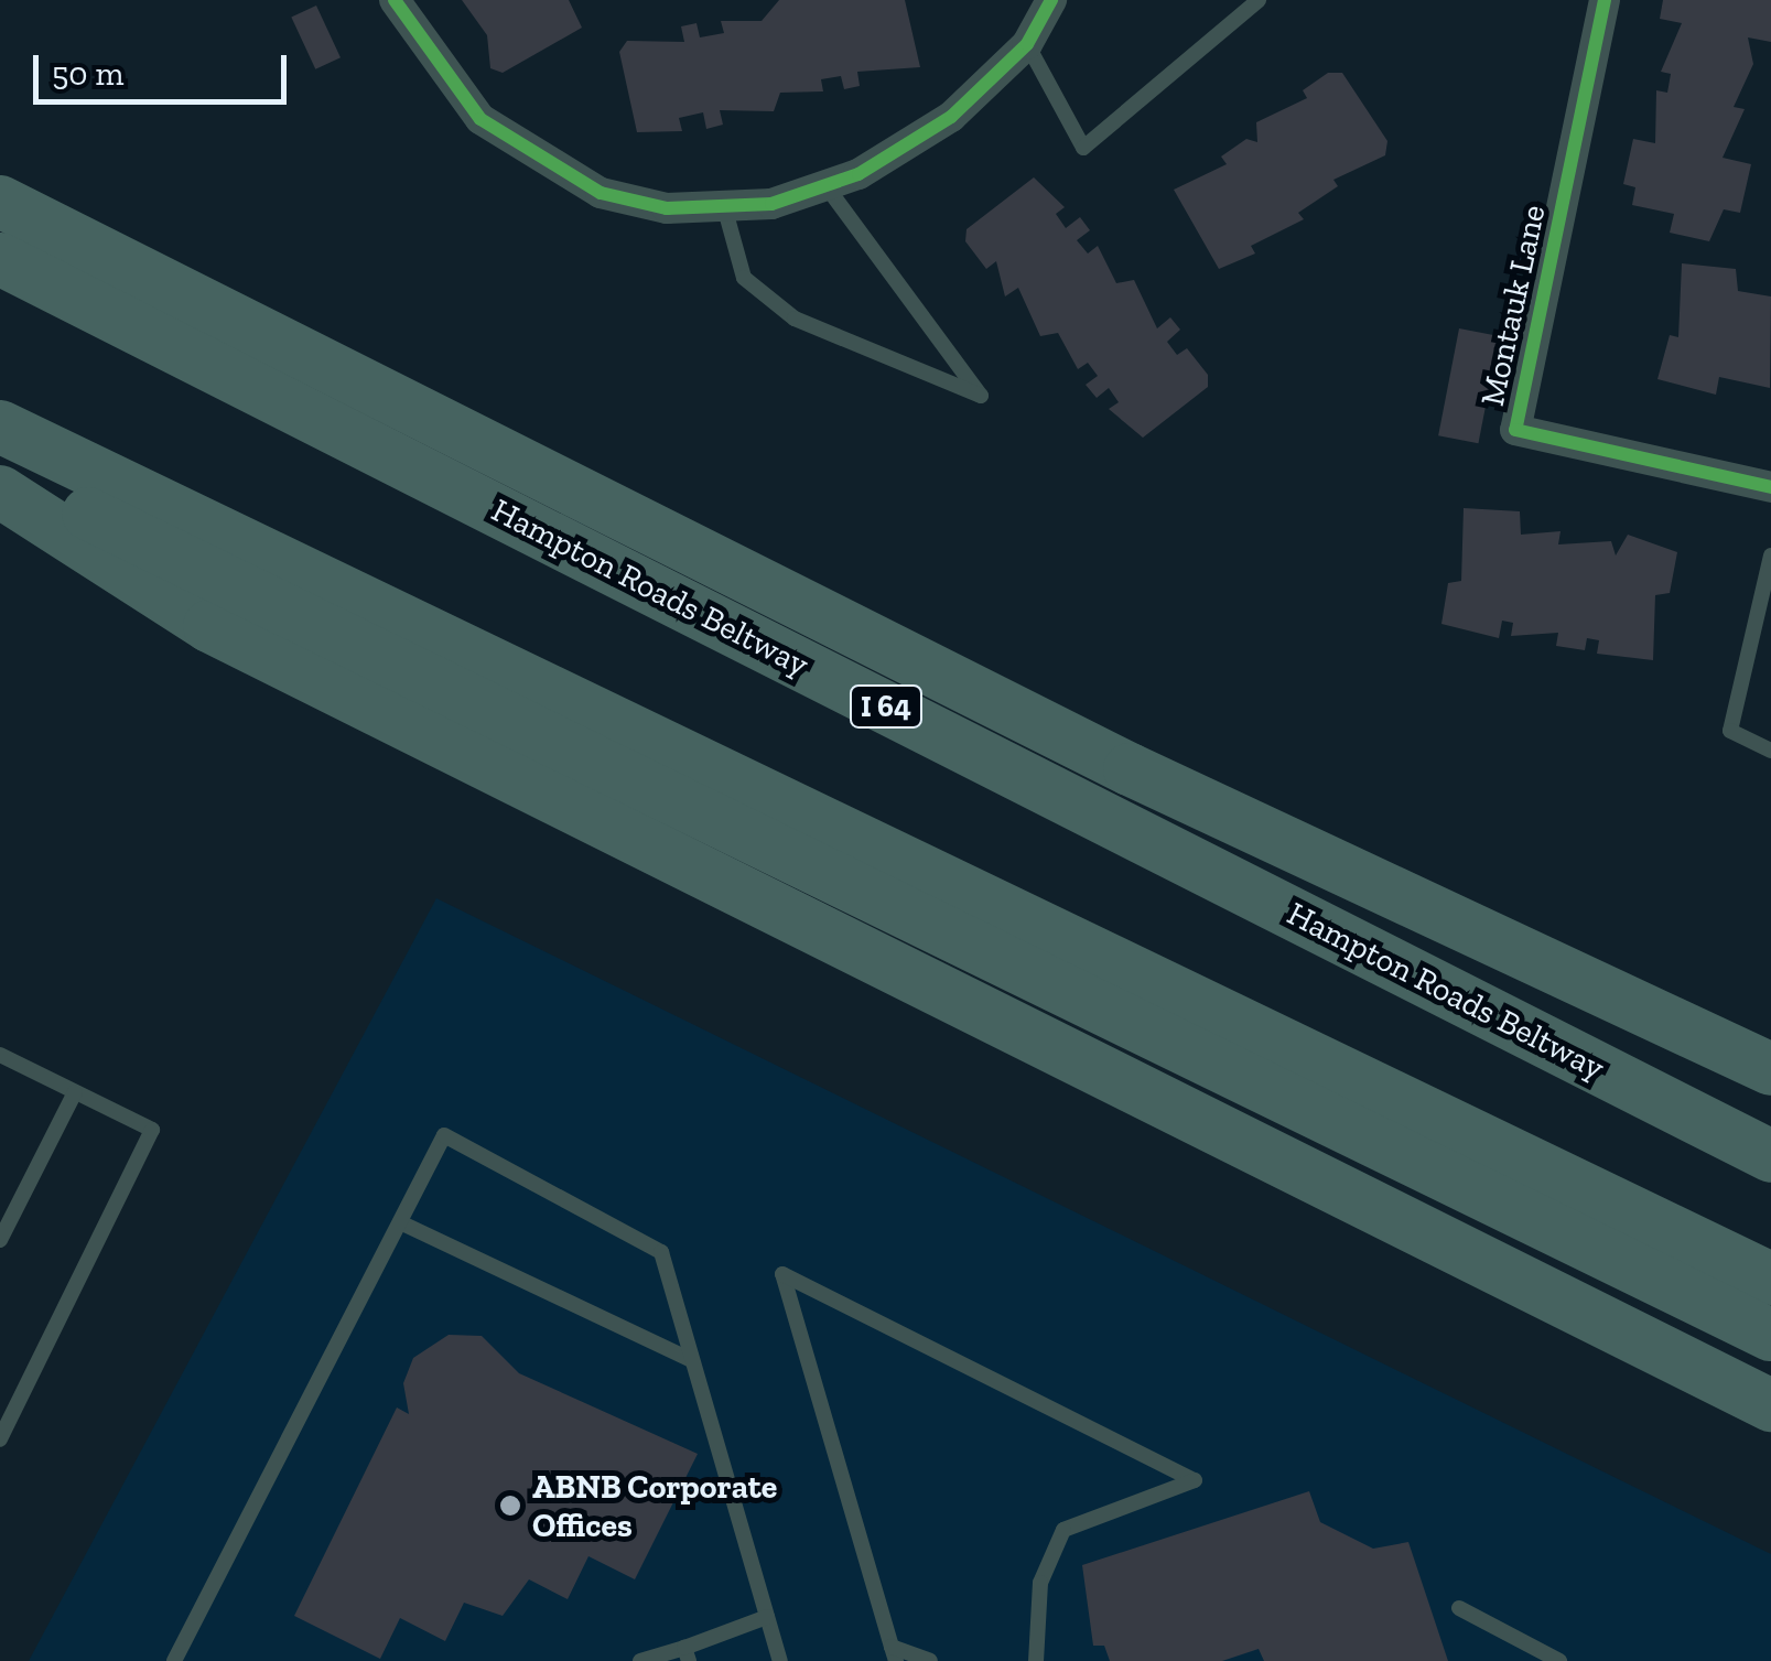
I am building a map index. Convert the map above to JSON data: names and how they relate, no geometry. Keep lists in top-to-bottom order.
{
  "streets": {
    "highway": ["Hampton Roads Beltway", "I 64"],
    "street": ["Montauk Lane"]
  },
  "places": ["ABNB Corporate Offices"],
  "scale_bar": "50 m"
}
